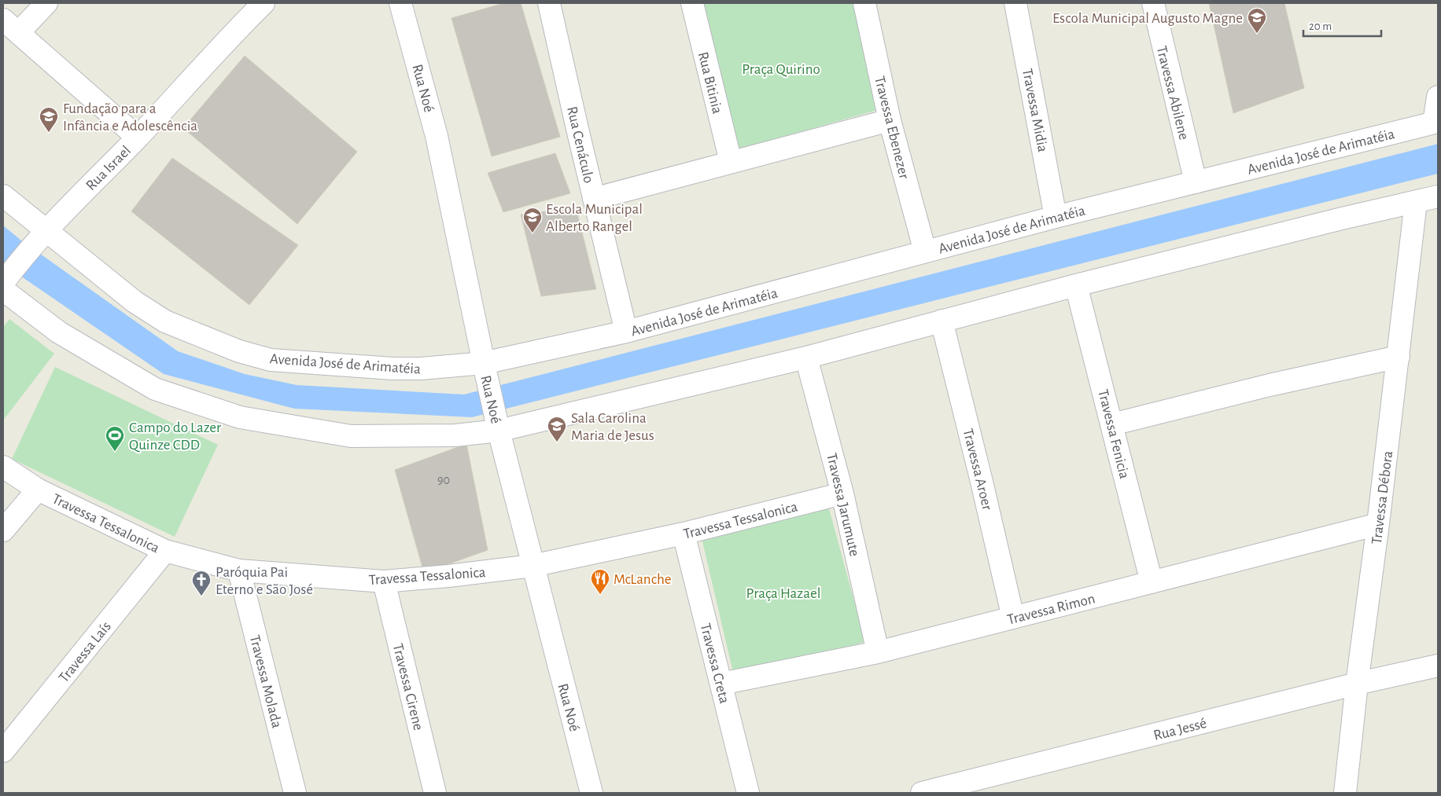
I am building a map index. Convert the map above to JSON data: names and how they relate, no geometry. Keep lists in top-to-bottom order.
{
  "streets": {
    "street": [
      "Rua Bitinia",
      "Rua Noé",
      "Travessa Abilene",
      "Travessa Midia",
      "Travessa Ebenezer",
      "Rua Cenáculo",
      "Avenida José de Arimatéia",
      "Rua Israel",
      "Travessa Fenicia",
      "Travessa Aroer",
      "Travessa Débora",
      "Travessa Jarumute",
      "Travessa Tessalonica",
      "Travessa Rimon",
      "Travessa Laís",
      "Travessa Creta",
      "Travessa Molada",
      "Travessa Cirene",
      "Rua Jessé"
    ]
  },
  "crossings": [
    ["Rua Noé", "Avenida José de Arimatéia"],
    ["Rua Noé", "Travessa Tessalonica"],
    ["Travessa Abilene", "Avenida José de Arimatéia"],
    ["Travessa Midia", "Avenida José de Arimatéia"],
    ["Travessa Ebenezer", "Avenida José de Arimatéia"],
    ["Rua Cenáculo", "Avenida José de Arimatéia"],
    ["Avenida José de Arimatéia", "Rua Israel"],
    ["Travessa Fenicia", "Travessa Rimon"],
    ["Travessa Aroer", "Travessa Rimon"],
    ["Travessa Débora", "Travessa Rimon"],
    ["Travessa Débora", "Rua Jessé"],
    ["Travessa Jarumute", "Travessa Tessalonica"],
    ["Travessa Jarumute", "Travessa Rimon"],
    ["Travessa Tessalonica", "Travessa Laís"],
    ["Travessa Tessalonica", "Travessa Creta"],
    ["Travessa Tessalonica", "Travessa Molada"],
    ["Travessa Tessalonica", "Travessa Cirene"],
    ["Travessa Rimon", "Travessa Creta"]
  ],
  "parks": ["Praça Quirino", "Praça Hazael"],
  "places": {
    "school or university": [
      "Escola Municipal Augusto Magne",
      "Fundação para a Infância e Adolescência",
      "Escola Municipal Alberto Rangel",
      "Sala Carolina Maria de Jesus"
    ],
    "sports": ["Campo do Lazer Quinze CDD"],
    "restaurant": ["McLanche"],
    "church": ["Paróquia Pai Eterno e São José"]
  },
  "house_numbers": ["90"],
  "scale_bar": "20 m"
}
